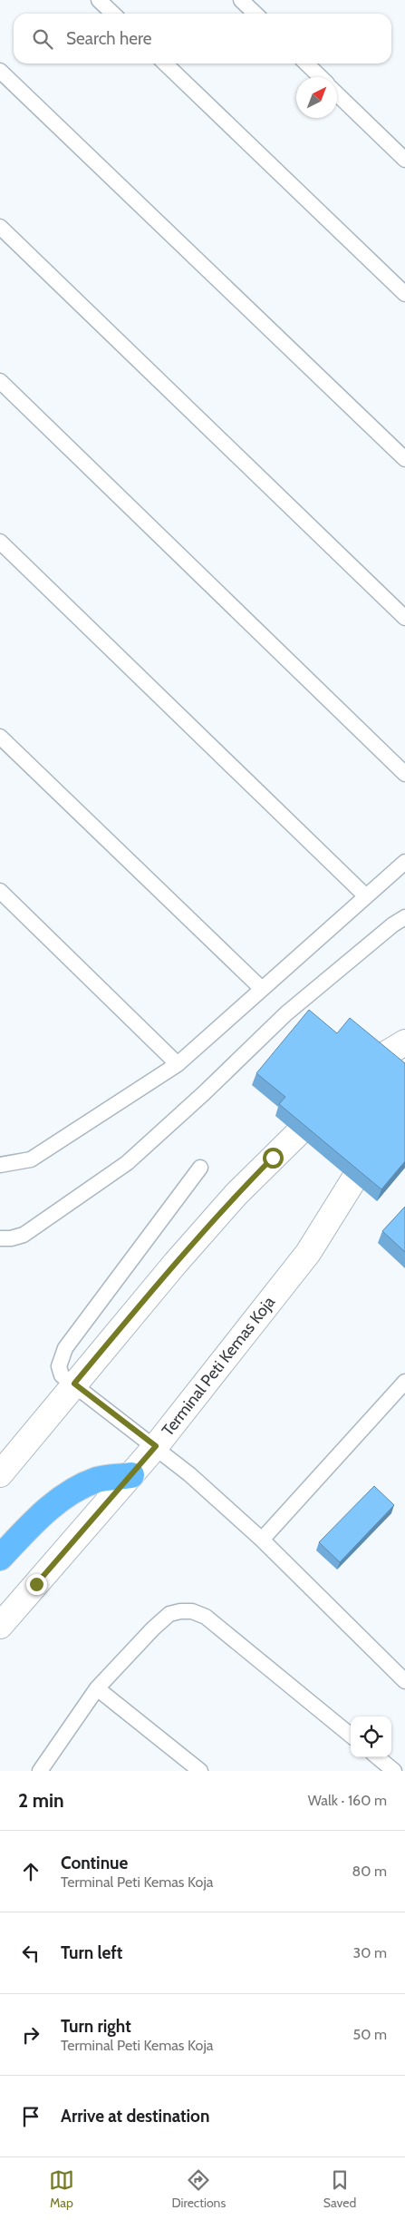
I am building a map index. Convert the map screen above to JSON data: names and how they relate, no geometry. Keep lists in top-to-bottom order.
{
  "streets": {
    "street": ["Terminal Peti Kemas Koja"]
  },
  "north": "top right",
  "page": {
    "search": "Search here",
    "heading": ["2 min", "Walk · 160 m"],
    "list": [
      ["Continue", "Terminal Peti Kemas Koja", "80 m"],
      ["Turn left", "30 m"],
      ["Turn right", "Terminal Peti Kemas Koja", "50 m"],
      "Arrive at destination"
    ],
    "nav": ["Map", "Directions", "Saved"]
  }
}
